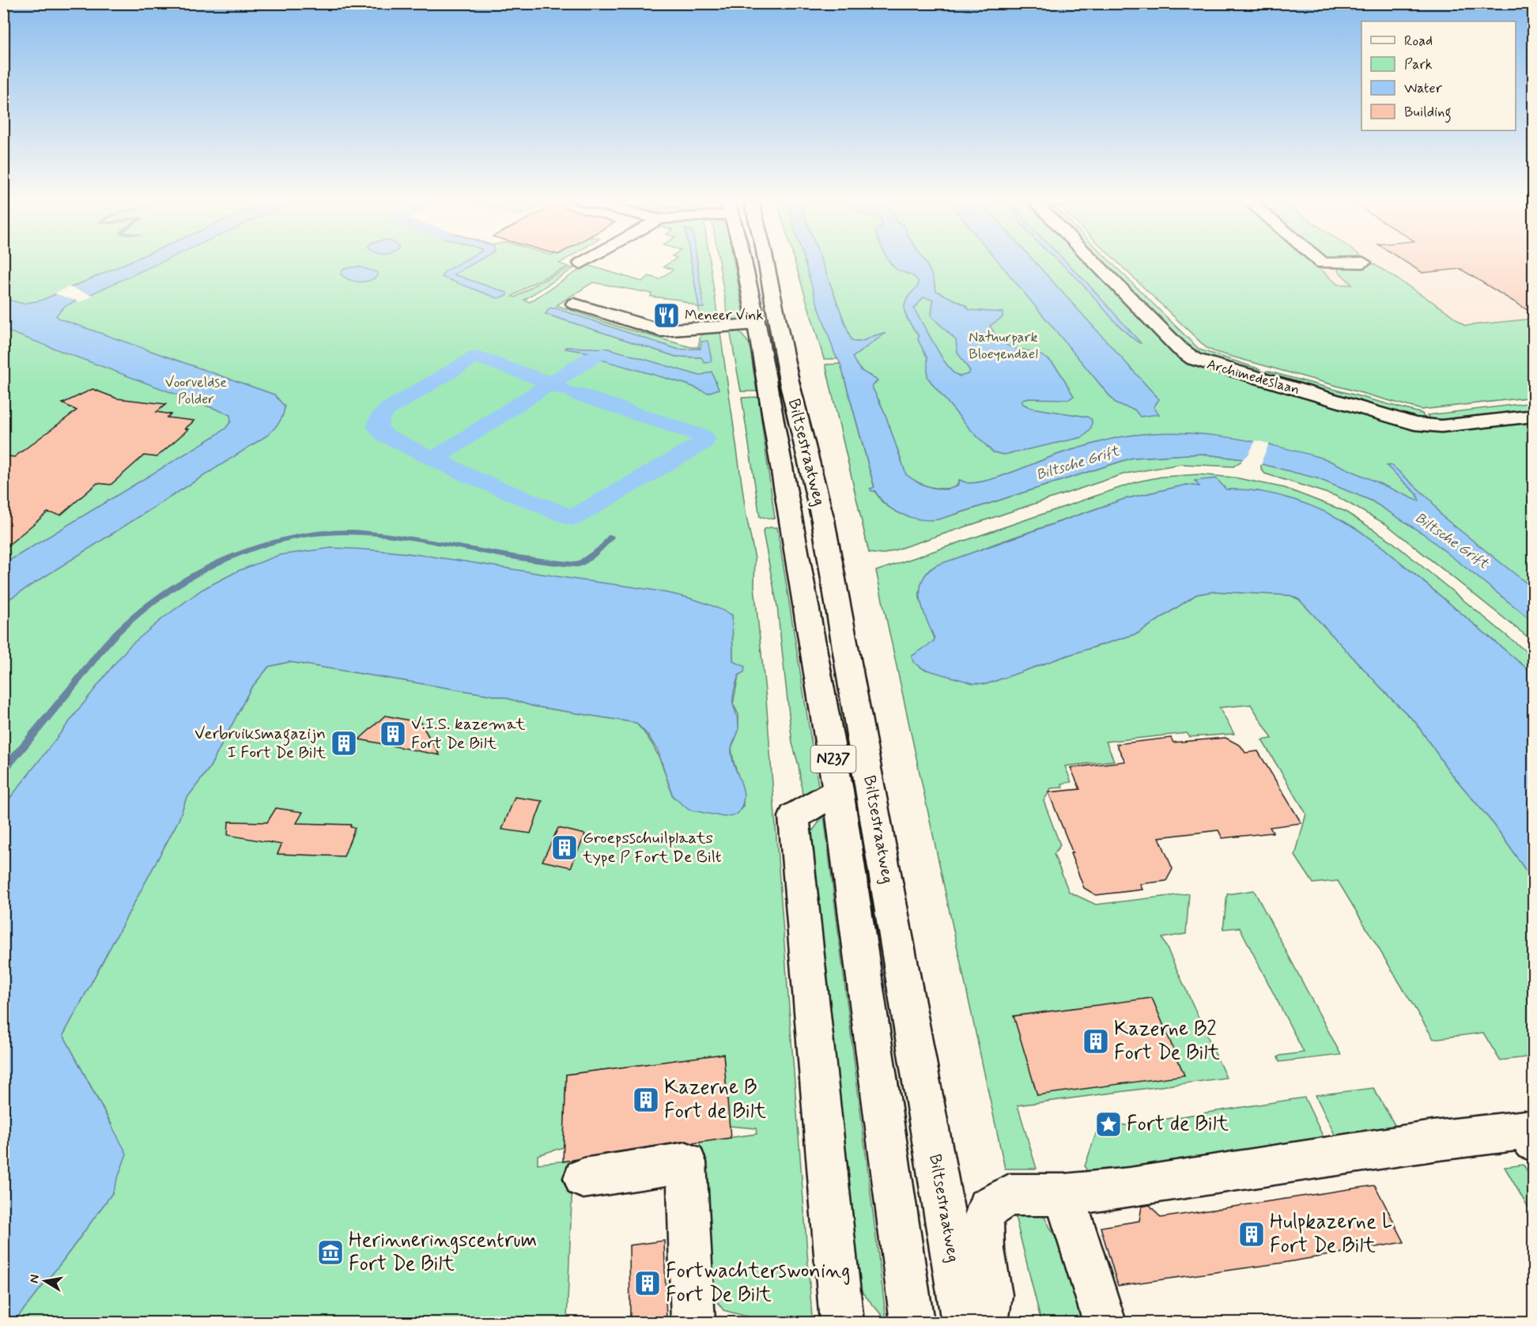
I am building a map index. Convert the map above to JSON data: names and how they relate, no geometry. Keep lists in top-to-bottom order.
{
  "streets": {
    "main road": ["Archimedeslaan", "Biltsestraatweg", "N237"]
  },
  "water": ["Biltsche Grift"],
  "parks": ["Natuurpark Bloeyendael", "Voorveldse Polder"],
  "places": {
    "restaurant": ["Meneer Vink"],
    "building": [
      "V.I.S. kazemat Fort De Bilt",
      "Verbruiksmagazijn I Fort De Bilt",
      "Groepsschuilplaats type P Fort De Bilt",
      "Kazerne B2 Fort De Bilt",
      "Kazerne B Fort de Bilt",
      "Hulpkazerne L Fort De Bilt",
      "Fortwachterswoning Fort De Bilt"
    ],
    "place": ["Fort de Bilt"],
    "museum": ["Herinneringscentrum Fort De Bilt"]
  },
  "legend": [
    "Road",
    "Park",
    "Water",
    "Building"
  ],
  "north": "left"
}
